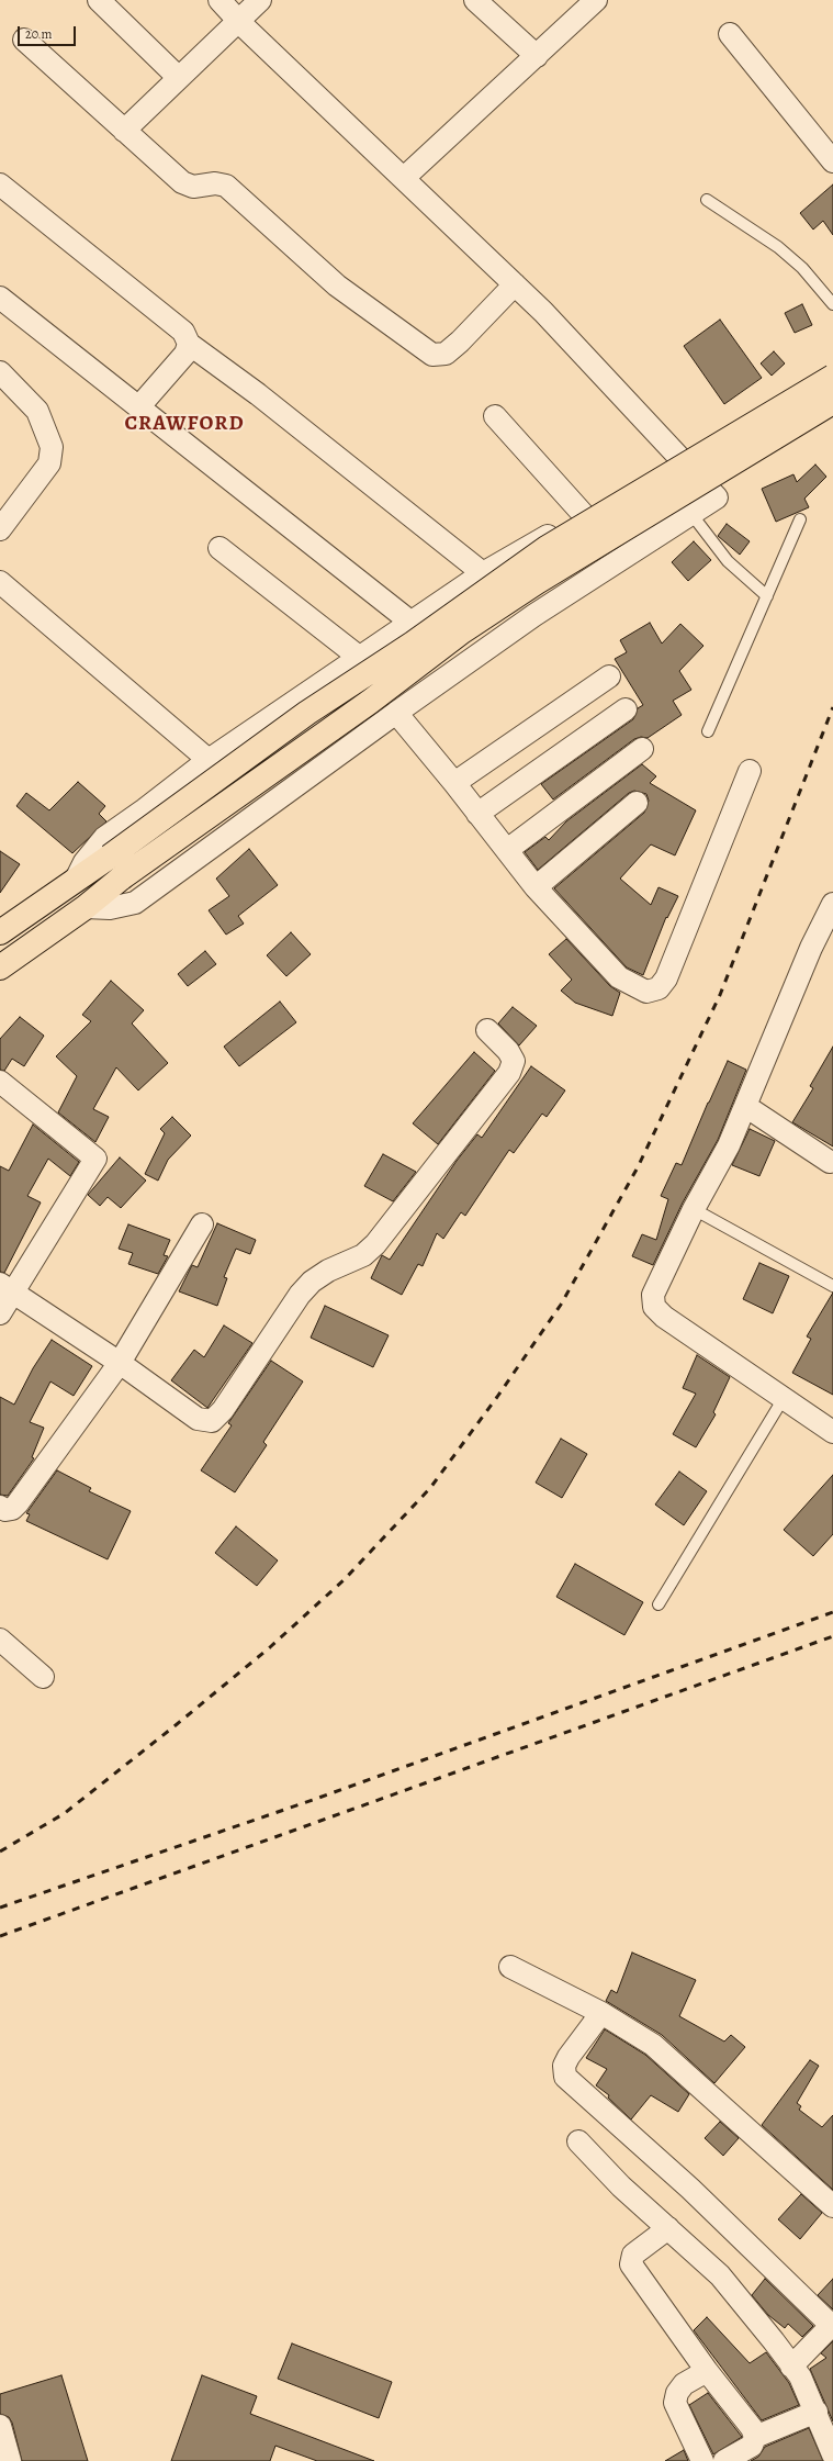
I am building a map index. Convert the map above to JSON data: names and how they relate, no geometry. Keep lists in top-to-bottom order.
{
  "districts": ["CRAWFORD"],
  "scale_bar": "20 m"
}
